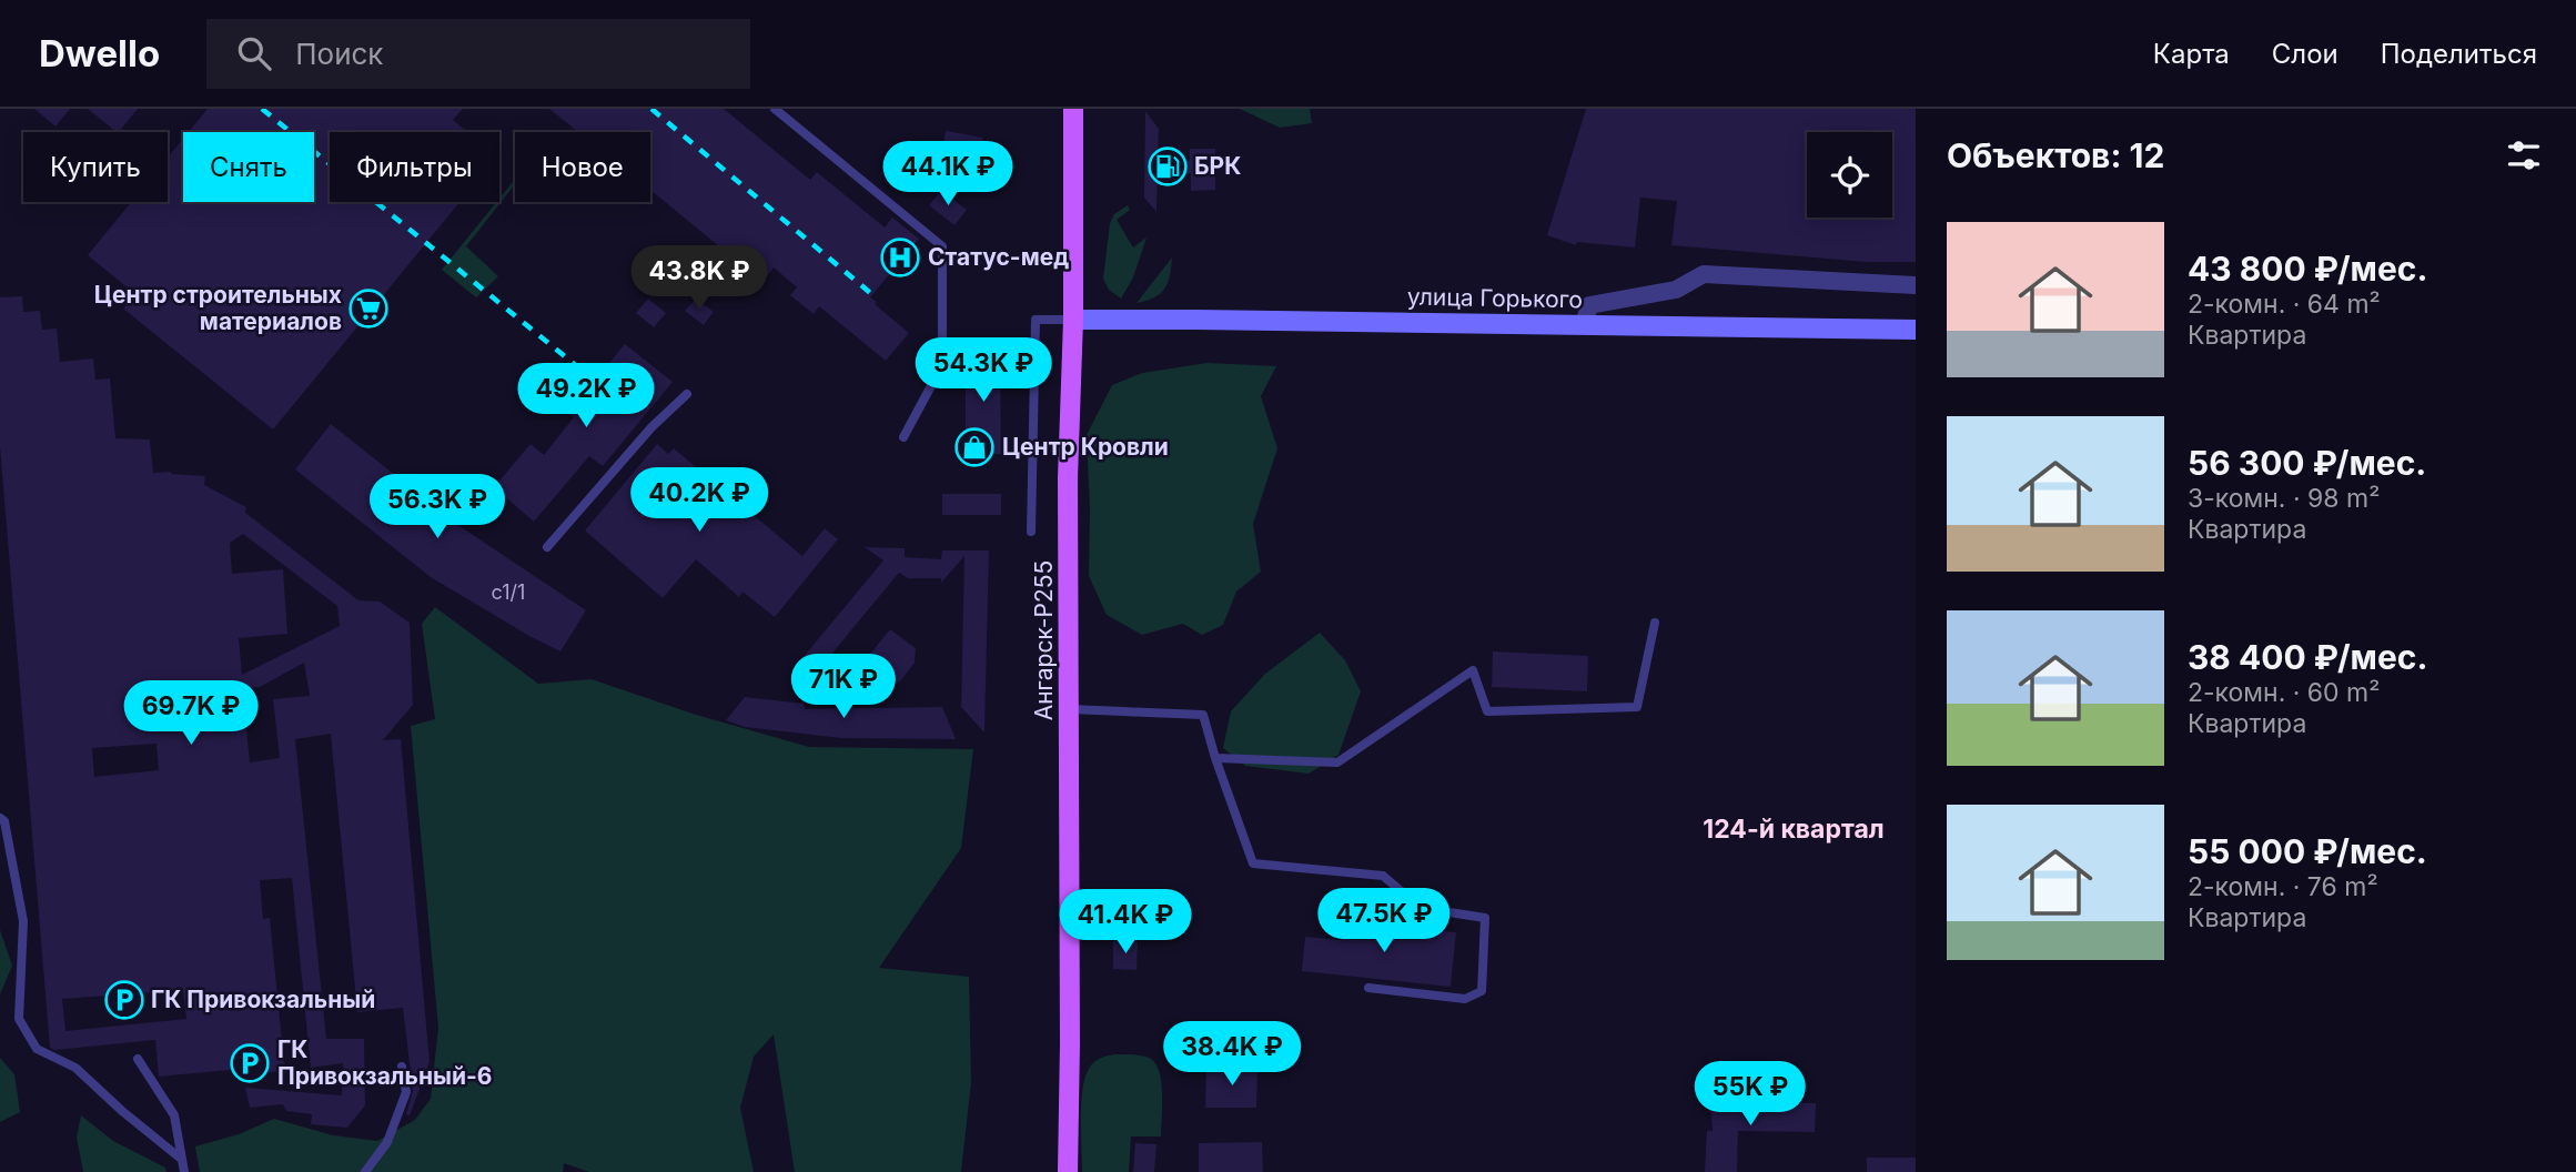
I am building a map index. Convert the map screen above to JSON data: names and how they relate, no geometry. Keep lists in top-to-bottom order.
{
  "streets": {
    "main road": ["Ангарск-Р255"],
    "street": ["улица Горького"]
  },
  "crossings": [
    ["улица Горького", "Ангарск-Р255"]
  ],
  "districts": ["124-й квартал"],
  "places": {
    "fuel station": ["БРК"],
    "hospital": ["Статус-мед"],
    "supermarket": ["Центр строительных материалов"],
    "shop": ["Центр Кровли"],
    "parking": ["ГК Привокзальный", "ГК Привокзальный-6"]
  },
  "house_numbers": ["с1/1"],
  "page": {
    "header": "Dwello",
    "search": "Поиск",
    "nav": ["Карта", "Слои", "Поделиться"],
    "heading": "Объектов: 12",
    "chip": [
      "Купить",
      "Снять",
      "Фильтры",
      "Новое"
    ],
    "price": [
      "44.1K ₽",
      "43.8K ₽",
      "54.3K ₽",
      "49.2K ₽",
      "40.2K ₽",
      "56.3K ₽",
      "71K ₽",
      "69.7K ₽",
      "47.5K ₽",
      "41.4K ₽",
      "38.4K ₽",
      "55K ₽"
    ],
    "list": [
      {
        "name": "43 800 ₽/мес.",
        "note": "2-комн. · 64 m² · Квартира"
      },
      {
        "name": "56 300 ₽/мес.",
        "note": "3-комн. · 98 m² · Квартира"
      },
      {
        "name": "38 400 ₽/мес.",
        "note": "2-комн. · 60 m² · Квартира"
      },
      {
        "name": "55 000 ₽/мес.",
        "note": "2-комн. · 76 m² · Квартира"
      }
    ]
  }
}
